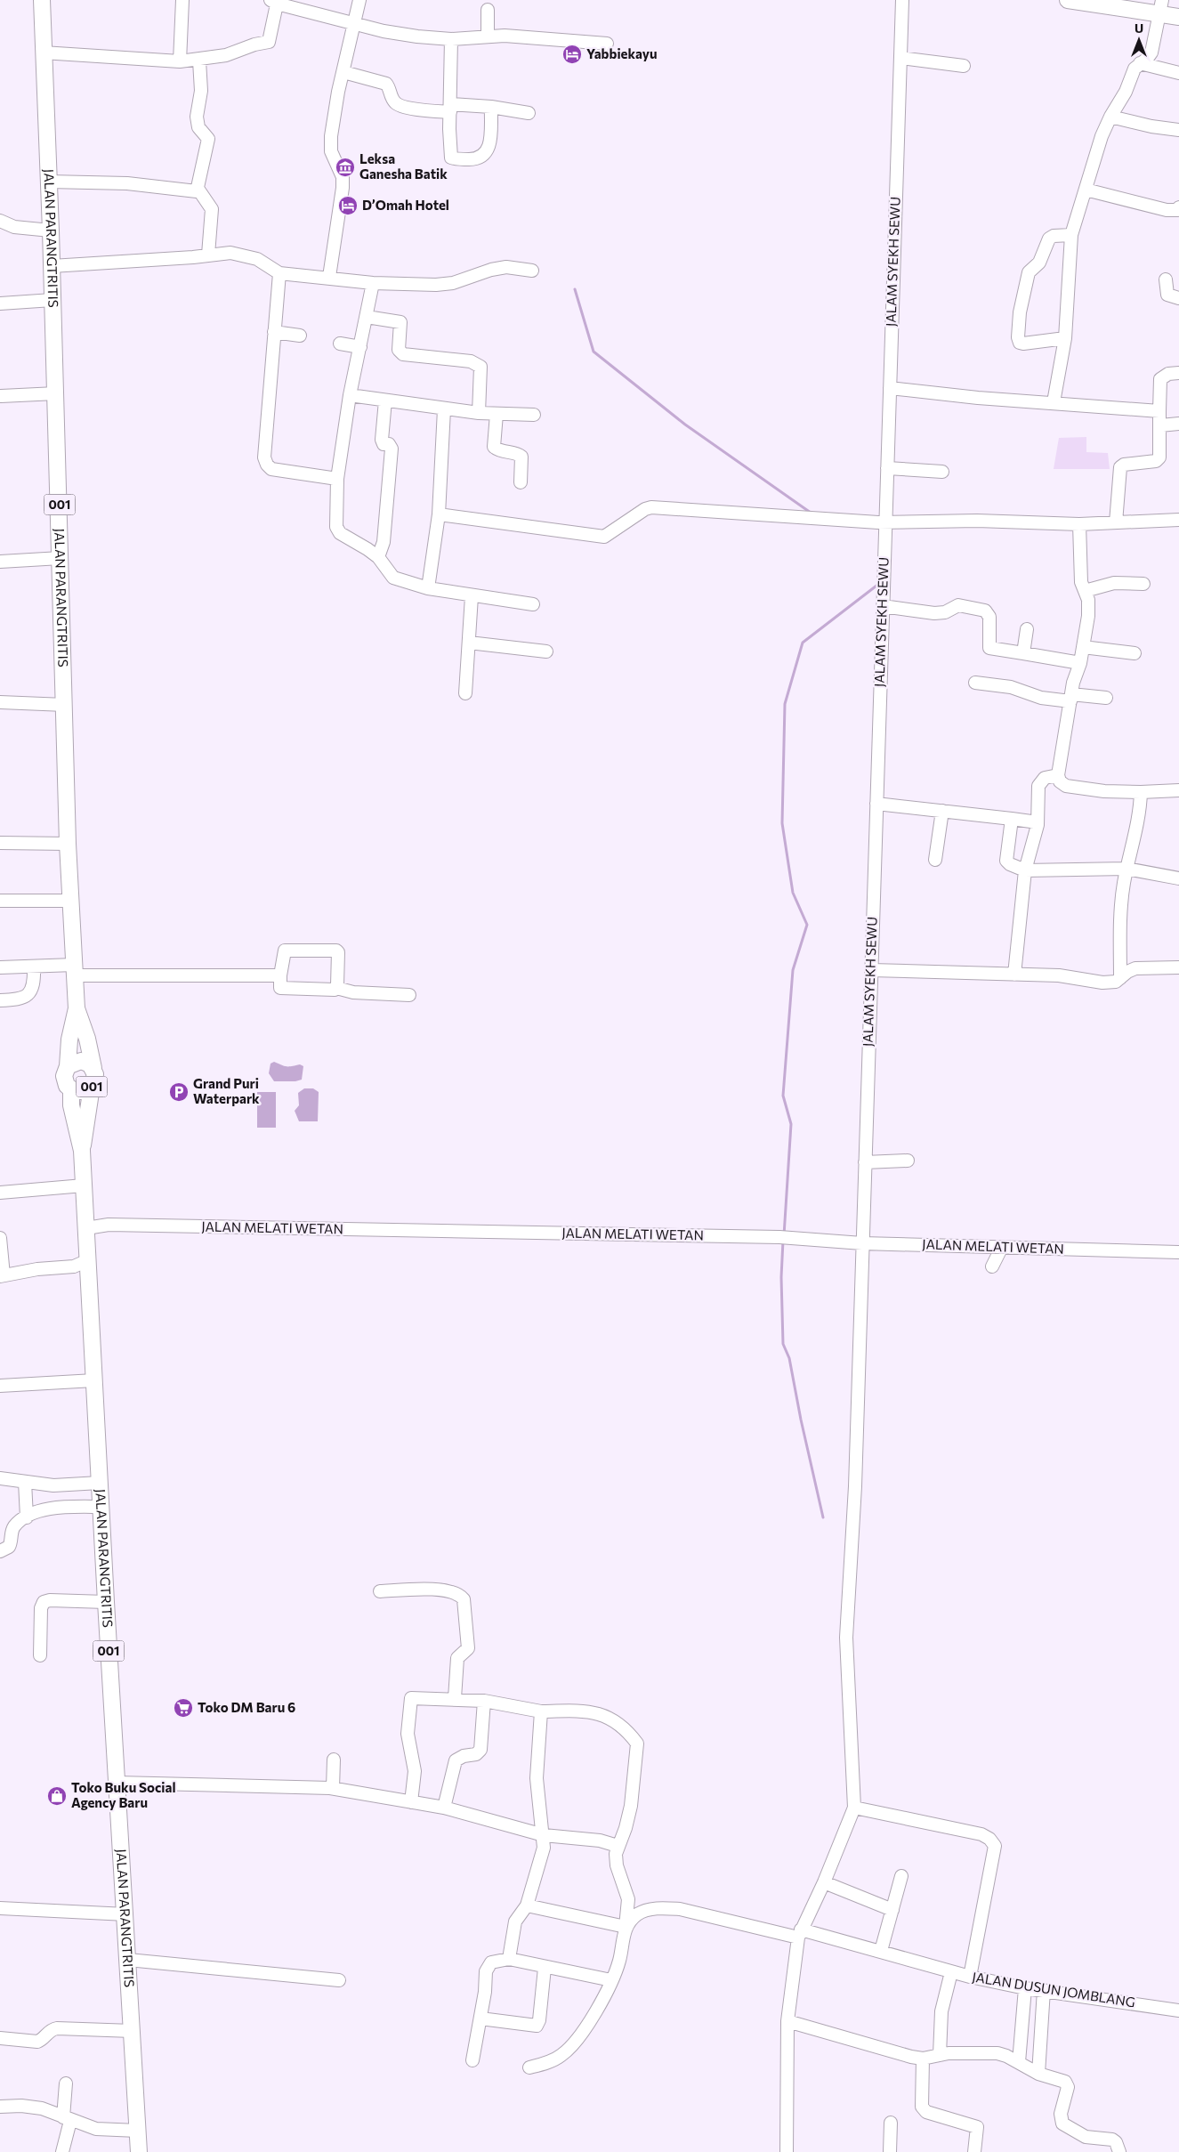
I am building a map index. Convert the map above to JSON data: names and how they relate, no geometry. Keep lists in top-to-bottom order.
{
  "streets": {
    "main road": ["JALAN PARANGTRITIS", "001"],
    "street": ["JALAM SYEKH SEWU", "JALAN MELATI WETAN", "JALAN DUSUN JOMBLANG"]
  },
  "crossings": [
    ["JALAN PARANGTRITIS", "001"],
    ["JALAN PARANGTRITIS", "JALAN MELATI WETAN"],
    ["JALAM SYEKH SEWU", "JALAN MELATI WETAN"]
  ],
  "places": {
    "hotel": ["Yabbiekayu", "D’Omah Hotel"],
    "museum": ["Leksa Ganesha Batik"],
    "parking": ["Grand Puri Waterpark"],
    "supermarket": ["Toko DM Baru 6"],
    "shop": ["Toko Buku Social Agency Baru"]
  },
  "north": "top"
}
